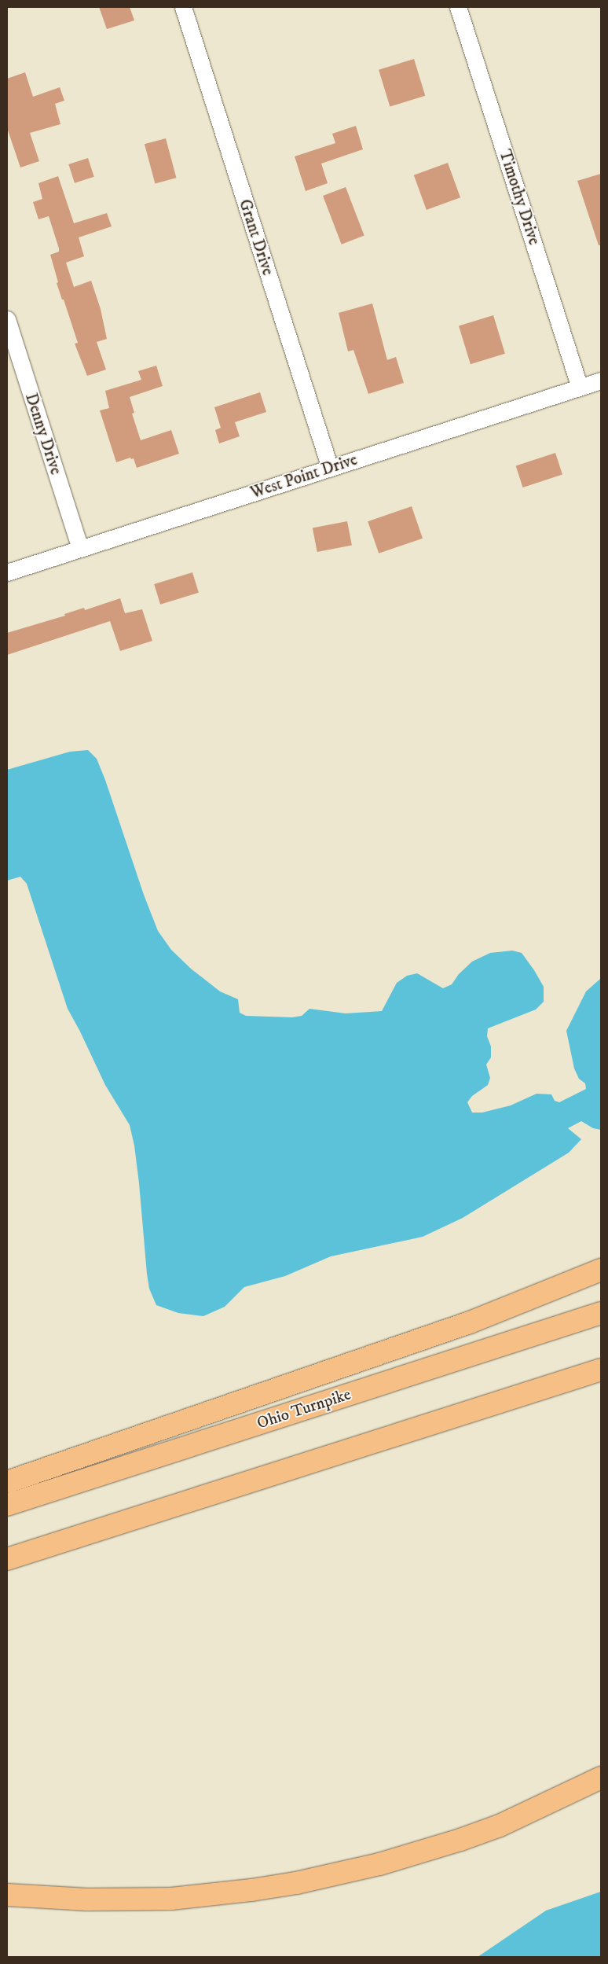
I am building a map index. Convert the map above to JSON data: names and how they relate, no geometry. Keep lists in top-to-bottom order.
{
  "streets": {
    "highway": ["Ohio Turnpike"],
    "street": [
      "Timothy Drive",
      "Grant Drive",
      "Denny Drive",
      "West Point Drive"
    ]
  },
  "crossings": [
    ["Timothy Drive", "West Point Drive"],
    ["Grant Drive", "West Point Drive"],
    ["Denny Drive", "West Point Drive"]
  ]
}
